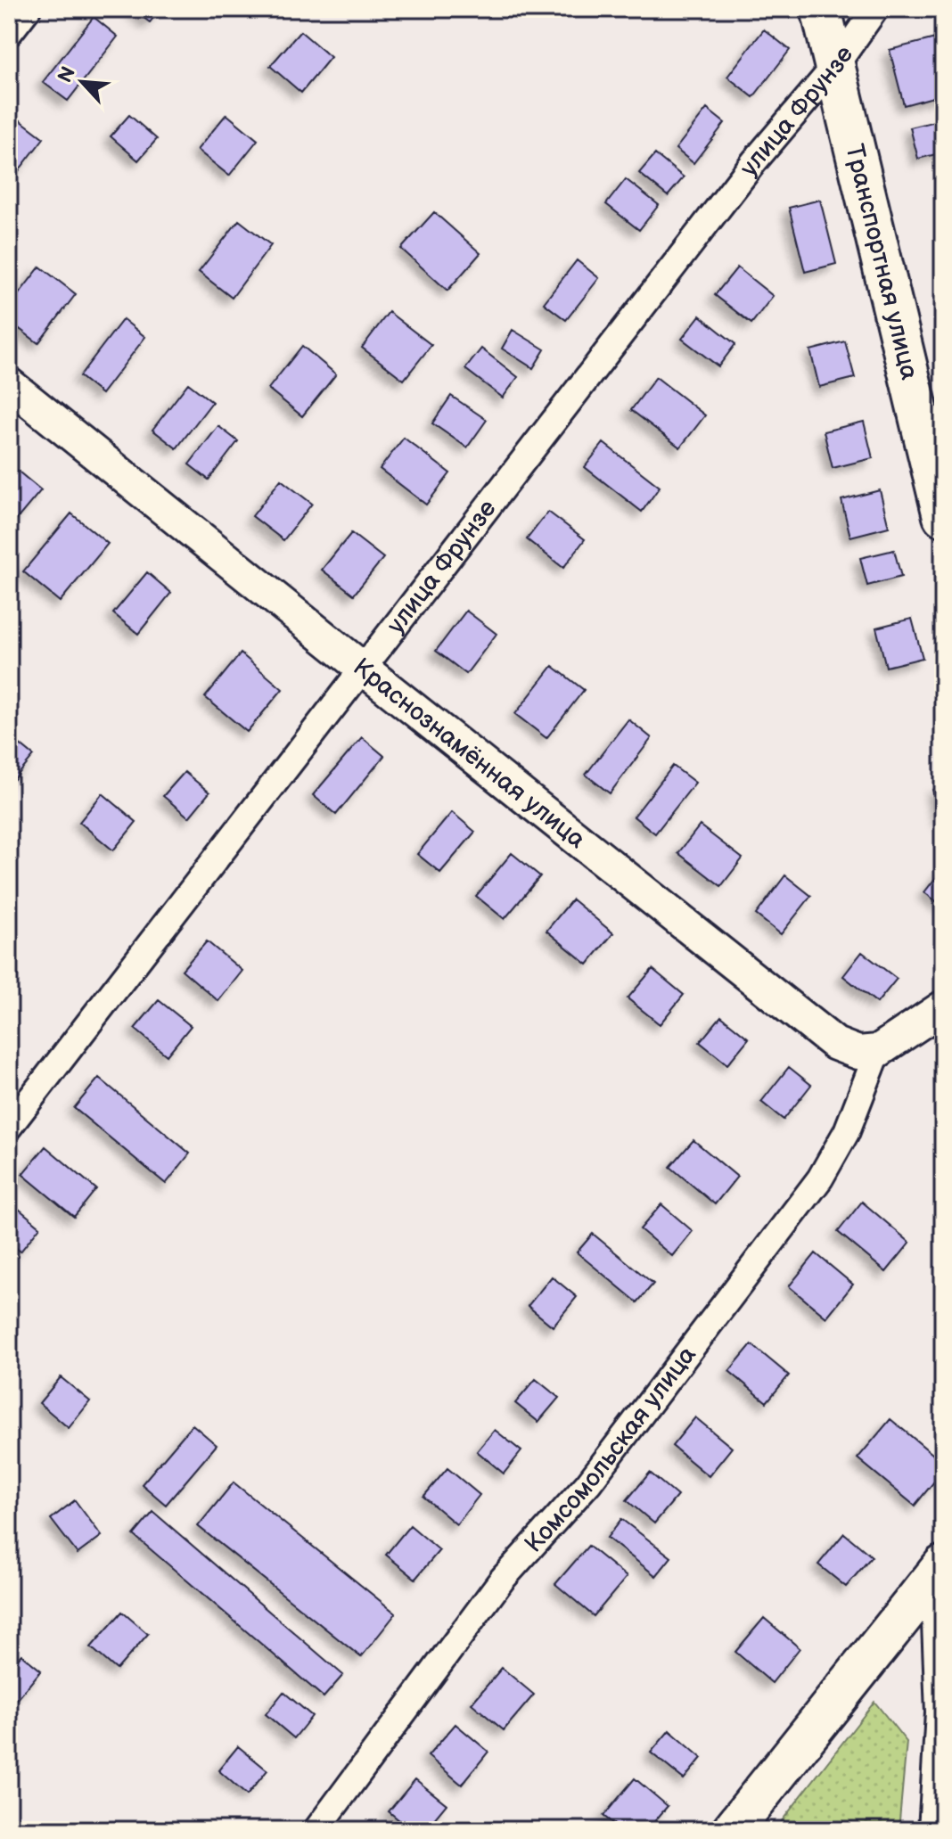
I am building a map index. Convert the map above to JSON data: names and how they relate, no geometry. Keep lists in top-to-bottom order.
{
  "streets": {
    "main road": ["Транспортная улица"],
    "street": ["улица Фрунзе", "Краснознамённая улица", "Комсомольская улица"]
  },
  "crossings": [
    ["улица Фрунзе", "Транспортная улица"],
    ["улица Фрунзе", "Краснознамённая улица"],
    ["Краснознамённая улица", "Комсомольская улица"]
  ],
  "north": "top left"
}
